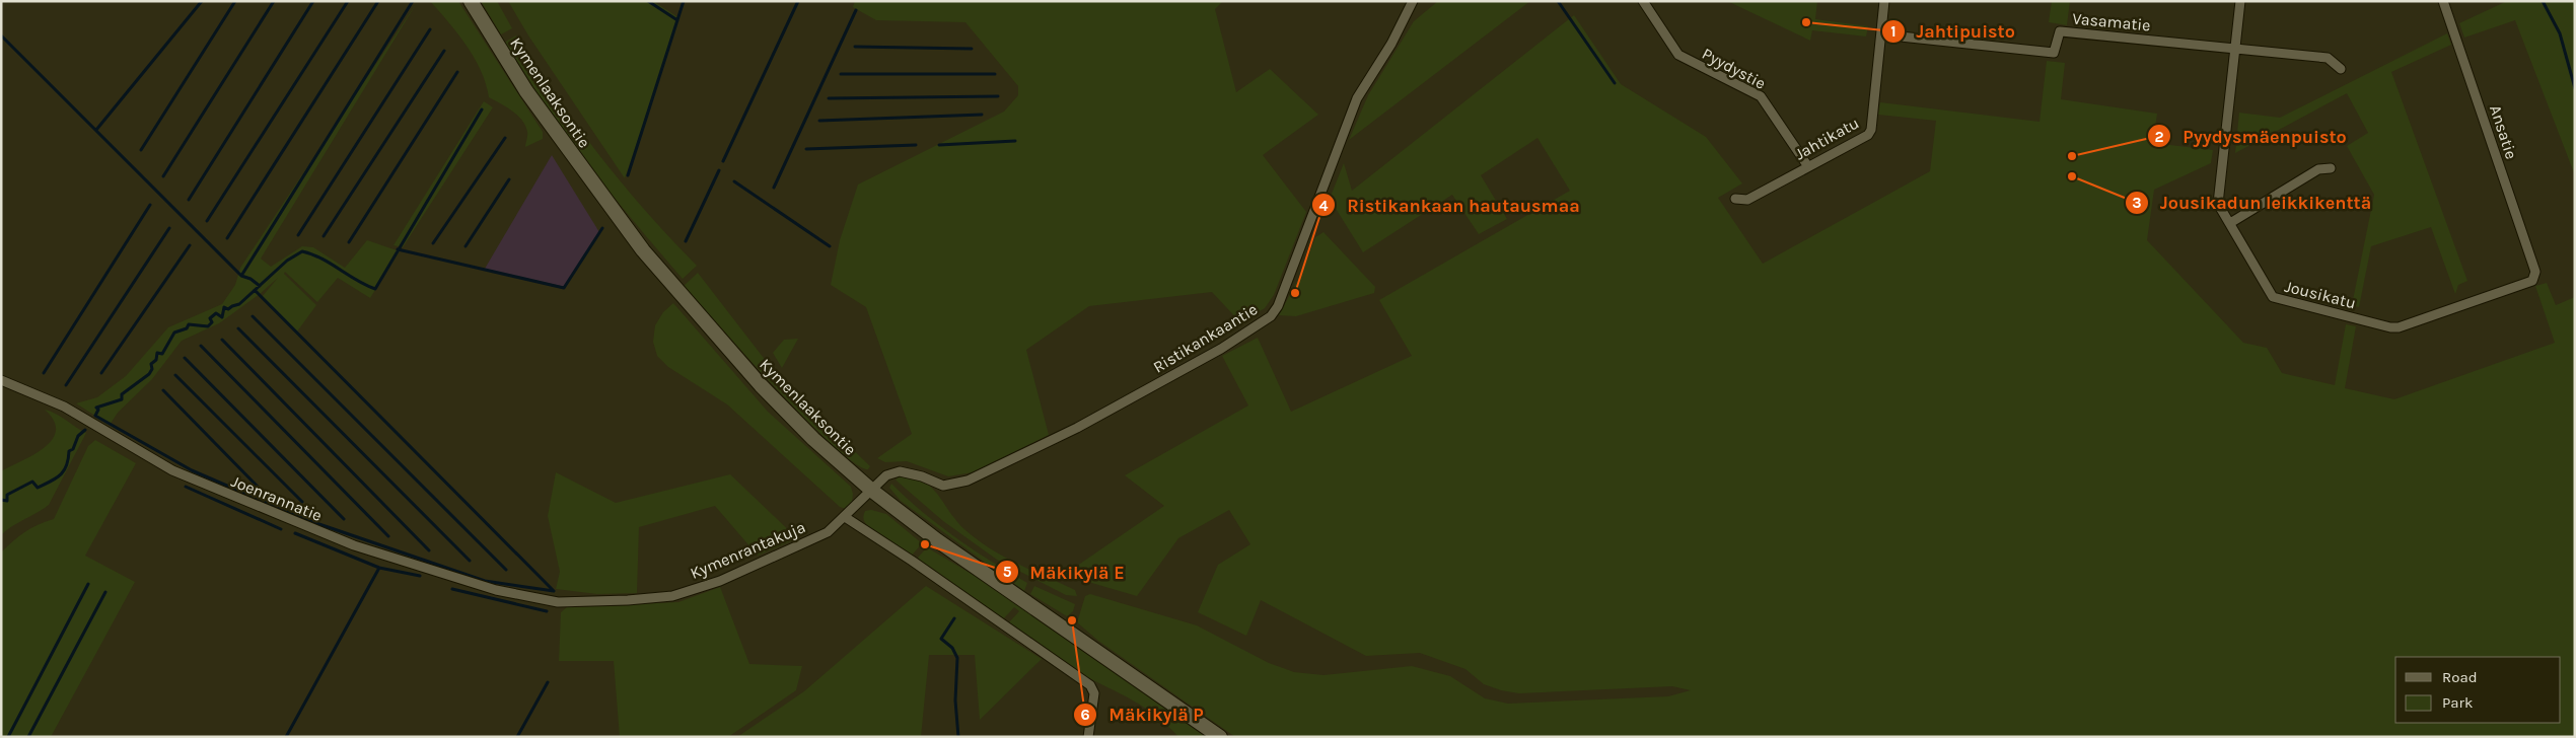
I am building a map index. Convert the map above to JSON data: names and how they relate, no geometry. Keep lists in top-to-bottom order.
{
  "streets": {
    "main road": ["Kymenlaaksontie"],
    "street": [
      "Vasamatie",
      "Pyydystie",
      "Ansatie",
      "Jahtikatu",
      "Jousikatu",
      "Ristikankaantie",
      "Joenrannatie",
      "Kymenrantakuja"
    ]
  },
  "crossings": [
    ["Vasamatie", "Jahtikatu"],
    ["Vasamatie", "Jousikatu"],
    ["Pyydystie", "Jahtikatu"],
    ["Kymenlaaksontie", "Ristikankaantie"],
    ["Kymenlaaksontie", "Kymenrantakuja"],
    ["Ansatie", "Jousikatu"],
    ["Ristikankaantie", "Kymenrantakuja"],
    ["Joenrannatie", "Kymenrantakuja"]
  ],
  "places": [
    "Jahtipuisto",
    "Pyydysmäenpuisto",
    "Jousikadun leikkikenttä",
    "Ristikankaan hautausmaa",
    "Mäkikylä E",
    "Mäkikylä P"
  ],
  "legend": ["Road", "Park"]
}
